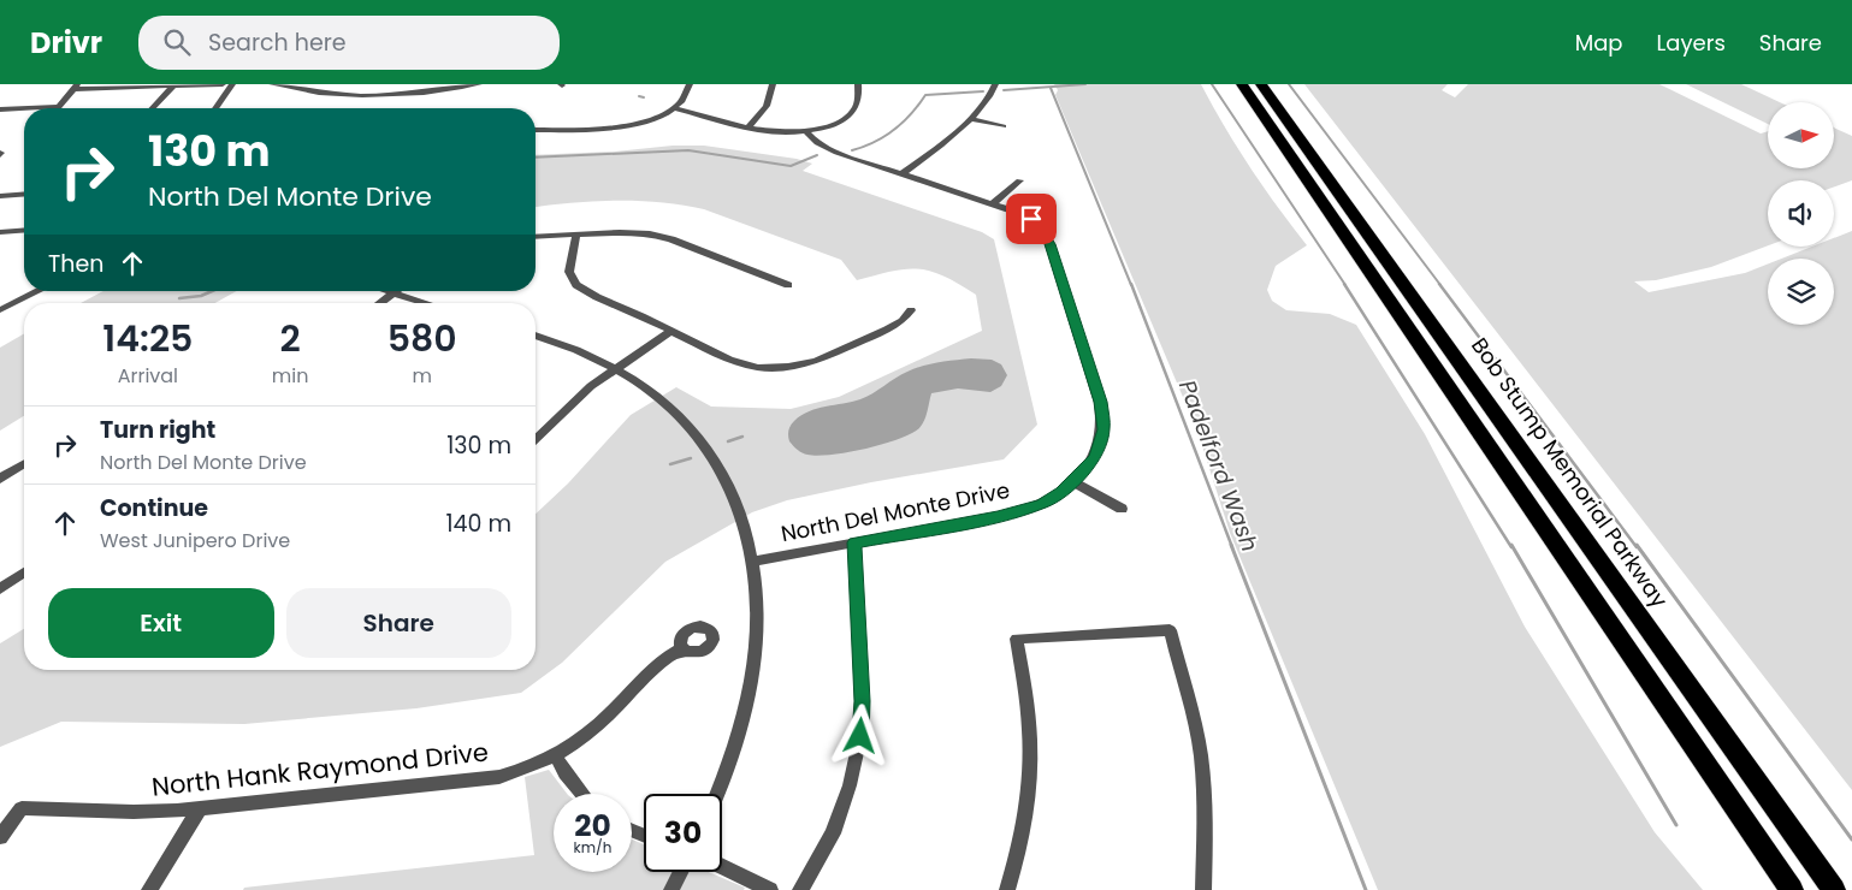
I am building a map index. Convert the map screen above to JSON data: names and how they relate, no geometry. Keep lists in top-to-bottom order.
{
  "streets": {
    "highway": ["Bob Stump Memorial Parkway"],
    "street": ["North Del Monte Drive", "North Hank Raymond Drive"]
  },
  "water": ["Padelford Wash"],
  "north": "right",
  "page": {
    "header": "Drivr",
    "search": "Search here",
    "nav": ["Map", "Layers", "Share"],
    "turn": ["130 m", "North Del Monte Drive"],
    "then": "Then",
    "eta": [
      "14:25",
      "Arrival",
      "2",
      "min",
      "580",
      "m"
    ],
    "list": [
      {
        "name": "Turn right",
        "note": "North Del Monte Drive",
        "value": "130 m"
      },
      {
        "name": "Continue",
        "note": "West Junipero Drive",
        "value": "140 m"
      }
    ],
    "buttons": ["Exit", "Share"],
    "speed": "20 km/h",
    "limit": "30"
  }
}
